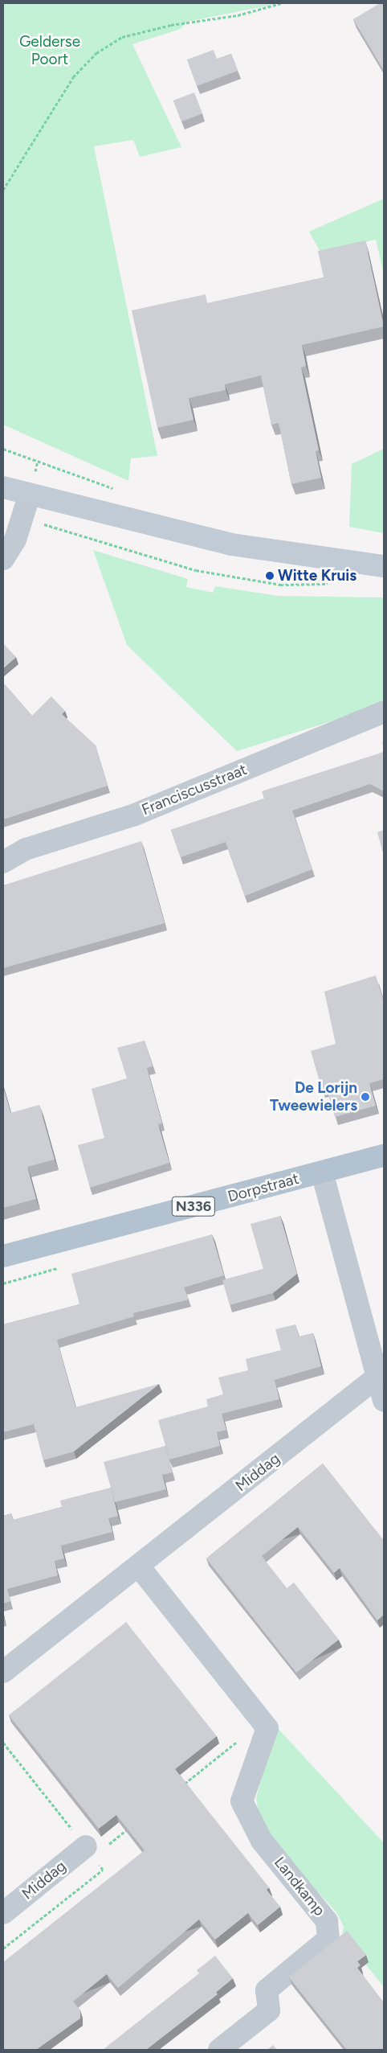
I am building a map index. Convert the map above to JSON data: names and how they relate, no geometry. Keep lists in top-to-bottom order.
{
  "streets": {
    "main road": ["Dorpstraat", "N336"],
    "street": ["Franciscusstraat", "Middag", "Landkamp"]
  },
  "parks": ["Gelderse Poort"],
  "places": ["Witte Kruis", "De Lorijn Tweewielers"]
}
